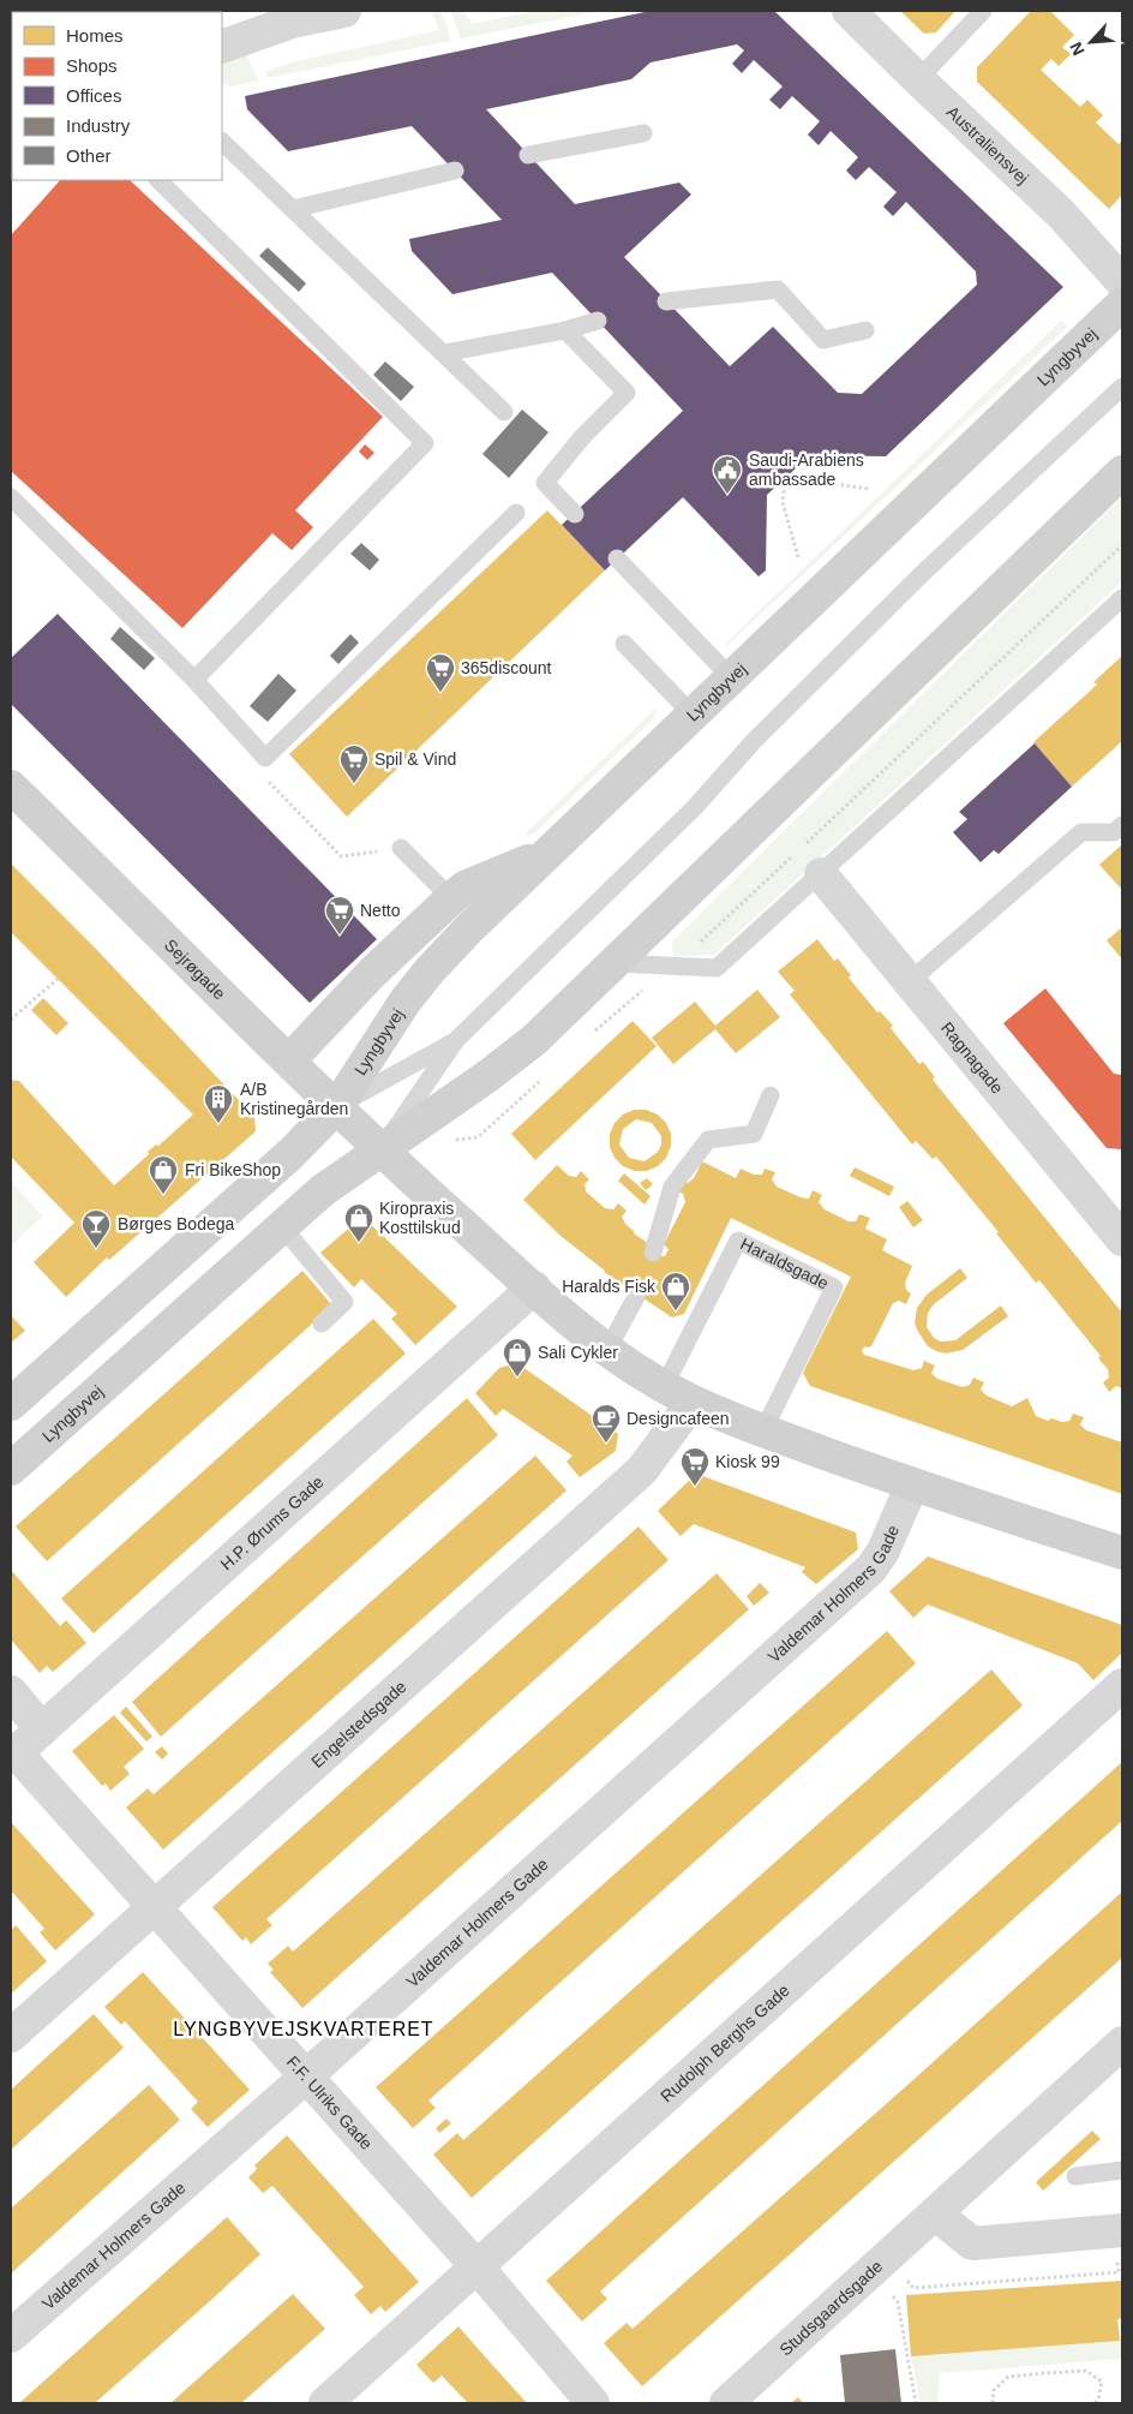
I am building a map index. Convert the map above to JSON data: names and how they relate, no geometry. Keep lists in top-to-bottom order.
{
  "streets": {
    "street": [
      "Australiensvej",
      "Lyngbyvej",
      "Sejrøgade",
      "Ragnagade",
      "H.P. Ørums Gade",
      "Valdemar Holmers Gade",
      "Engelstedsgade",
      "Rudolph Berghs Gade",
      "F.F. Ulriks Gade",
      "Studsgaardsgade"
    ],
    "lane": ["Haraldsgade"]
  },
  "crossings": [
    ["Lyngbyvej", "Sejrøgade"],
    ["H.P. Ørums Gade", "F.F. Ulriks Gade"],
    ["Valdemar Holmers Gade", "F.F. Ulriks Gade"],
    ["Engelstedsgade", "F.F. Ulriks Gade"],
    ["Rudolph Berghs Gade", "F.F. Ulriks Gade"]
  ],
  "districts": ["LYNGBYVEJSKVARTERET"],
  "places": {
    "public building": ["Saudi-Arabiens ambassade"],
    "supermarket": [
      "365discount",
      "Spil & Vind",
      "Netto",
      "Kiosk 99"
    ],
    "building": ["A/B Kristinegården"],
    "shop": [
      "Fri BikeShop",
      "Kiropraxis Kosttilskud",
      "Haralds Fisk",
      "Sali Cykler"
    ],
    "bar": ["Børges Bodega"],
    "cafe": ["Designcafeen"]
  },
  "legend": [
    "Homes",
    "Shops",
    "Offices",
    "Industry",
    "Other"
  ],
  "north": "bottom left"
}
